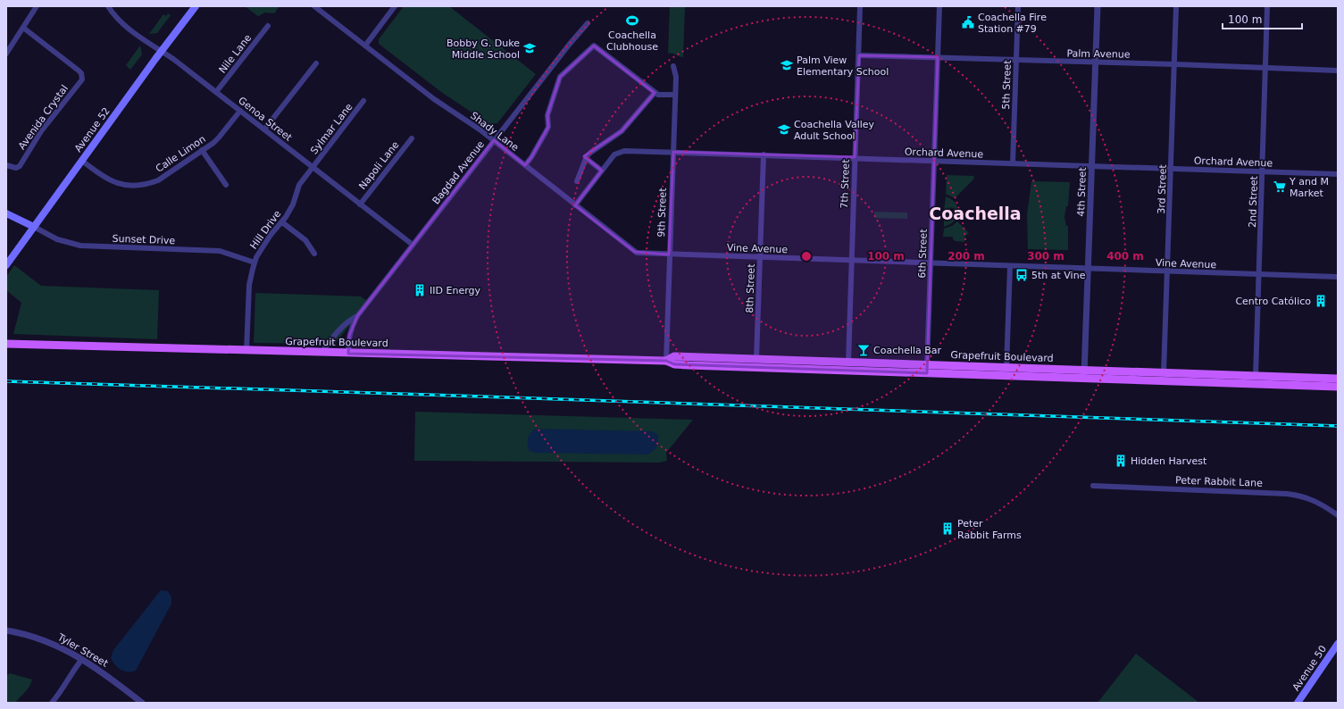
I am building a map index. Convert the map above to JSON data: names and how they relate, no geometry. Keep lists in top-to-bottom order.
{
  "streets": {
    "main road": ["Avenue 52", "Grapefruit Boulevard", "Avenue 50"],
    "street": [
      "Nile Lane",
      "Palm Avenue",
      "5th Street",
      "Avenida Crystal",
      "Genoa Street",
      "Sylmar Lane",
      "Shady Lane",
      "Orchard Avenue",
      "Calle Limon",
      "Napoli Lane",
      "Bagdad Avenue",
      "7th Street",
      "3rd Street",
      "4th Street",
      "2nd Street",
      "9th Street",
      "Hill Drive",
      "Sunset Drive",
      "Vine Avenue",
      "6th Street",
      "8th Street",
      "Peter Rabbit Lane",
      "Tyler Street"
    ]
  },
  "crossings": [
    ["Nile Lane", "Genoa Street"],
    ["Palm Avenue", "5th Street"],
    ["Palm Avenue", "7th Street"],
    ["Palm Avenue", "3rd Street"],
    ["Palm Avenue", "4th Street"],
    ["Palm Avenue", "2nd Street"],
    ["Palm Avenue", "6th Street"],
    ["5th Street", "Orchard Avenue"],
    ["Genoa Street", "Sylmar Lane"],
    ["Genoa Street", "Avenue 52"],
    ["Genoa Street", "Calle Limon"],
    ["Genoa Street", "Napoli Lane"],
    ["Genoa Street", "Bagdad Avenue"],
    ["Genoa Street", "Hill Drive"],
    ["Sylmar Lane", "Hill Drive"],
    ["Avenue 52", "Calle Limon"],
    ["Avenue 52", "Sunset Drive"],
    ["Shady Lane", "Orchard Avenue"],
    ["Shady Lane", "Bagdad Avenue"],
    ["Shady Lane", "9th Street"],
    ["Shady Lane", "Vine Avenue"],
    ["Orchard Avenue", "7th Street"],
    ["Orchard Avenue", "3rd Street"],
    ["Orchard Avenue", "4th Street"],
    ["Orchard Avenue", "2nd Street"],
    ["Orchard Avenue", "9th Street"],
    ["Orchard Avenue", "6th Street"],
    ["Orchard Avenue", "8th Street"],
    ["Bagdad Avenue", "Grapefruit Boulevard"],
    ["7th Street", "Vine Avenue"],
    ["7th Street", "Grapefruit Boulevard"],
    ["3rd Street", "Vine Avenue"],
    ["3rd Street", "Grapefruit Boulevard"],
    ["4th Street", "Vine Avenue"],
    ["4th Street", "Grapefruit Boulevard"],
    ["2nd Street", "Vine Avenue"],
    ["2nd Street", "Grapefruit Boulevard"],
    ["9th Street", "Vine Avenue"],
    ["9th Street", "Grapefruit Boulevard"],
    ["Hill Drive", "Sunset Drive"],
    ["Hill Drive", "Grapefruit Boulevard"],
    ["Vine Avenue", "6th Street"],
    ["Vine Avenue", "8th Street"],
    ["6th Street", "Grapefruit Boulevard"],
    ["8th Street", "Grapefruit Boulevard"]
  ],
  "districts": ["Coachella"],
  "places": {
    "sports": ["Coachella Clubhouse"],
    "public building": ["Coachella Fire Station #79"],
    "school or university": ["Bobby G. Duke Middle School", "Palm View Elementary School", "Coachella Valley Adult School"],
    "supermarket": ["Y and M Market"],
    "bus stop": ["5th at Vine"],
    "building": [
      "IID Energy",
      "Centro Católico",
      "Hidden Harvest",
      "Peter Rabbit Farms"
    ],
    "bar": ["Coachella Bar"]
  },
  "scale_bar": "100 m",
  "rings": [
    "100 m",
    "200 m",
    "300 m",
    "400 m"
  ]
}
